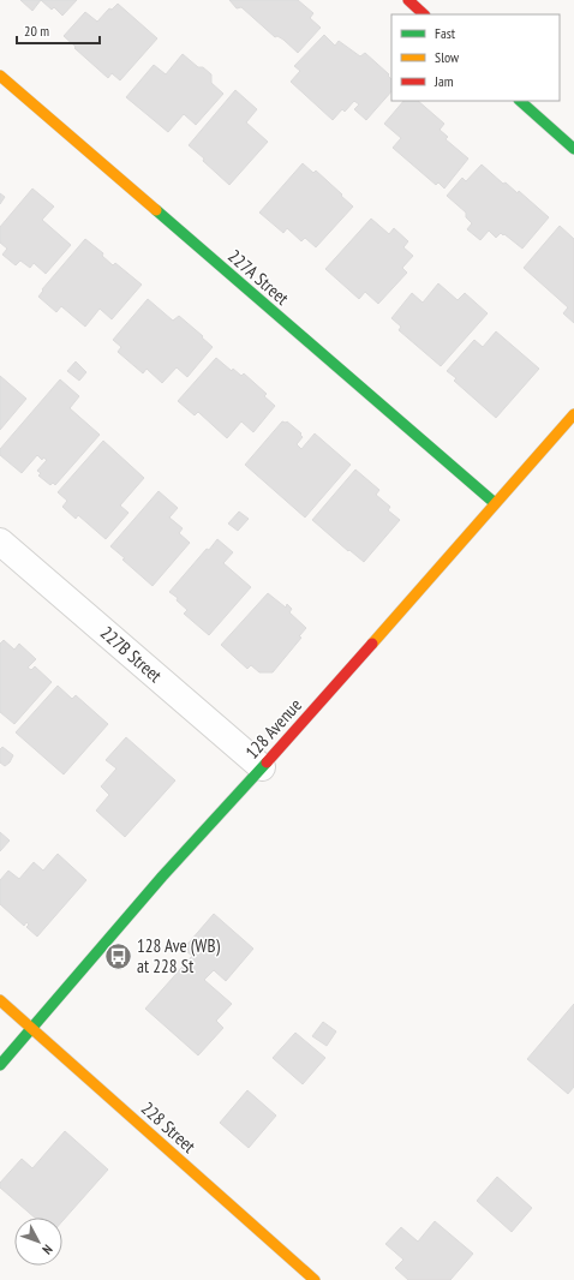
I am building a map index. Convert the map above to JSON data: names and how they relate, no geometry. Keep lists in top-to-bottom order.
{
  "streets": {
    "street": [
      "227A Street",
      "227B Street",
      "128 Avenue",
      "228 Street"
    ]
  },
  "crossings": [
    ["227A Street", "128 Avenue"],
    ["227B Street", "128 Avenue"],
    ["128 Avenue", "228 Street"]
  ],
  "places": {
    "bus stop": ["128 Ave (WB) at 228 St"]
  },
  "legend": ["Fast", "Slow", "Jam"],
  "scale_bar": "20 m",
  "north": "bottom right"
}
